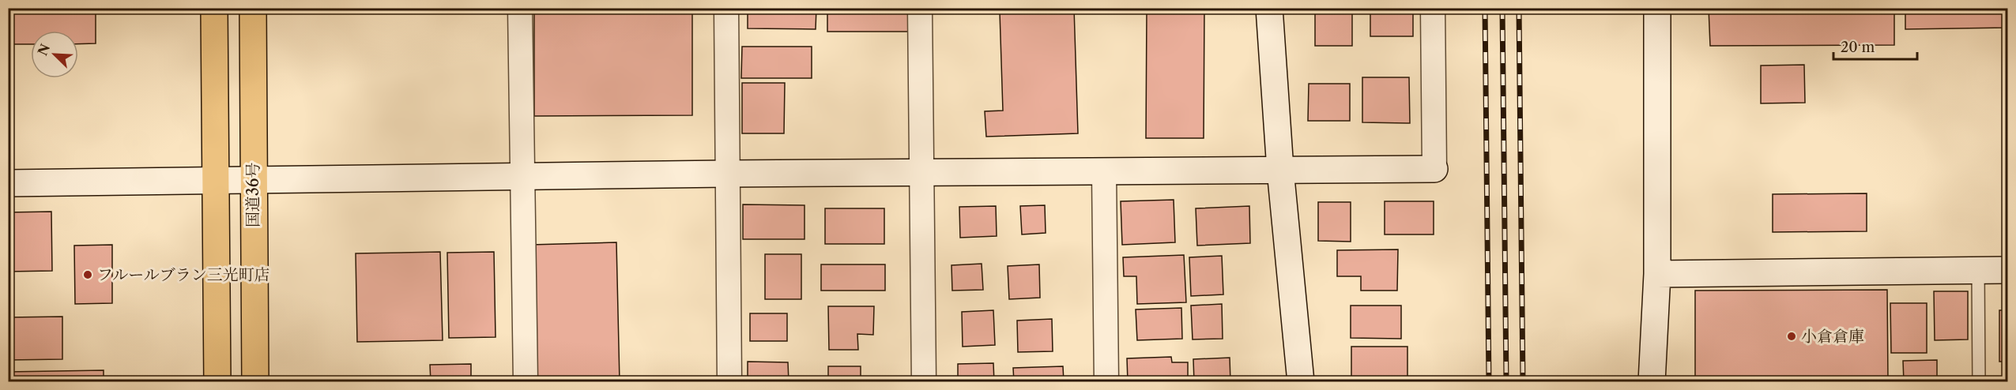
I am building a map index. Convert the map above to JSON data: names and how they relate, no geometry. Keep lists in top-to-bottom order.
{
  "streets": {
    "highway": ["国道36号"]
  },
  "places": ["フルールブラン三光町店", "小倉倉庫"],
  "scale_bar": "20 m",
  "north": "top left"
}
